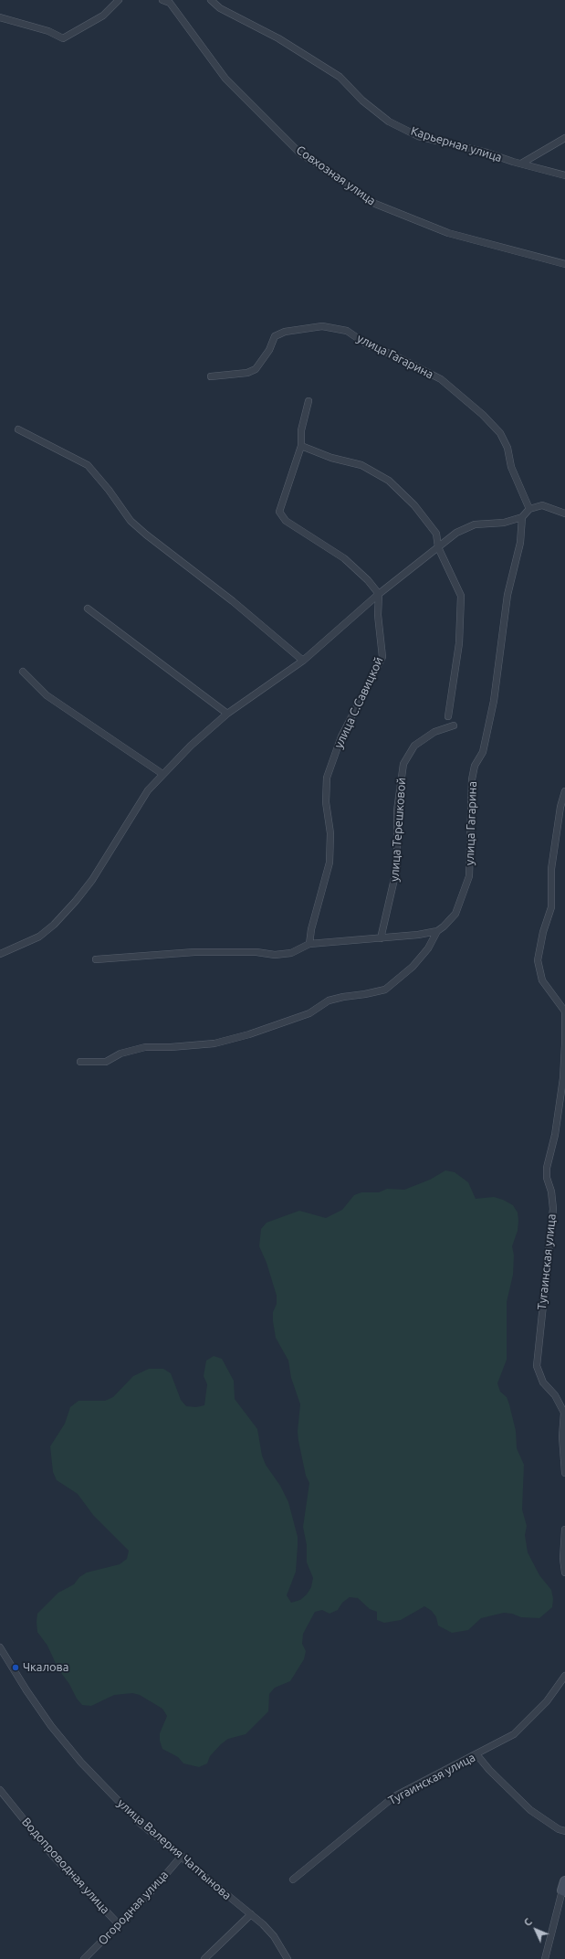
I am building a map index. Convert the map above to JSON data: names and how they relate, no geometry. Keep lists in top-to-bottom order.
{
  "streets": {
    "street": [
      "Карьерная улица",
      "Совхозная улица",
      "улица Гагарина",
      "улица С.Савицкой",
      "улица Терешковой",
      "Тугаинская улица",
      "улица Валерия Чаптынова",
      "Водопроводная улица",
      "Огородная улица"
    ]
  },
  "crossings": [
    ["улица Валерия Чаптынова", "Огородная улица"],
    ["Водопроводная улица", "Огородная улица"]
  ],
  "places": ["Чкалова"],
  "north": "top left"
}
